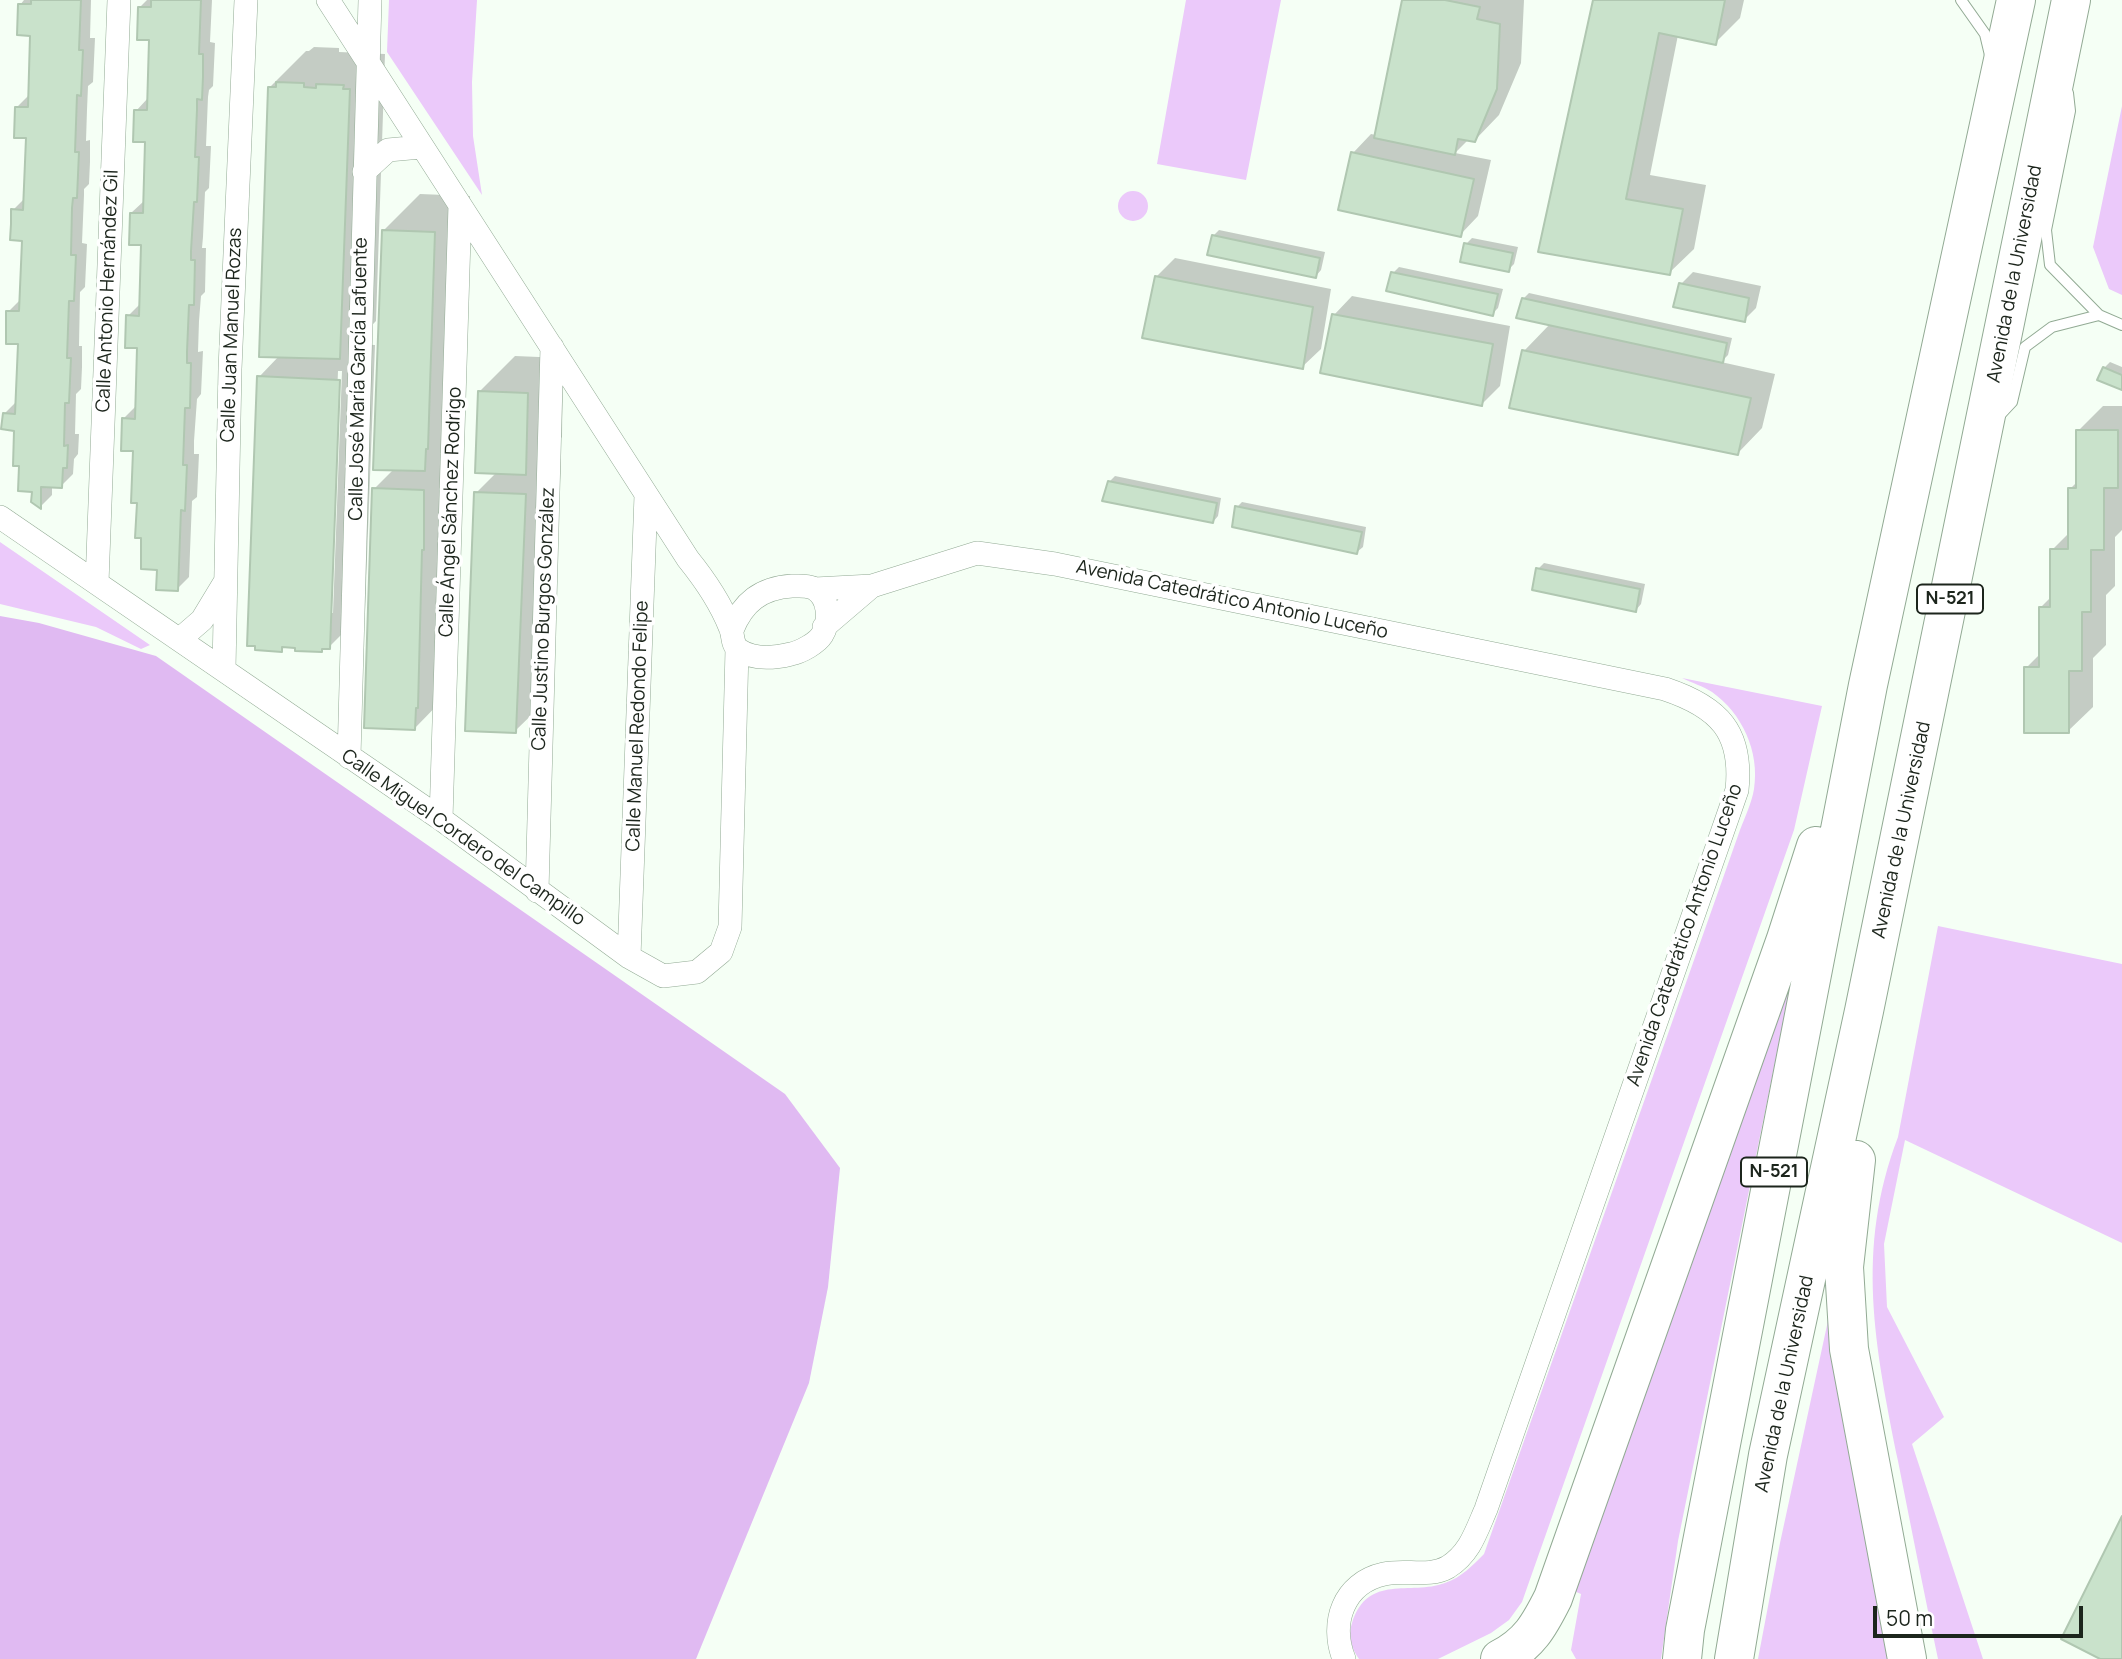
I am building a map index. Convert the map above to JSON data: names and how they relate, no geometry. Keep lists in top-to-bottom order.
{
  "streets": {
    "highway": ["Avenida de la Universidad", "N-521"],
    "street": [
      "Calle Antonio Hernández Gil",
      "Calle Juan Manuel Rozas",
      "Calle José María García Lafuente",
      "Calle Ángel Sánchez Rodrigo",
      "Avenida Catedrático Antonio Luceño",
      "Calle Justino Burgos González",
      "Calle Manuel Redondo Felipe",
      "Calle Miguel Cordero del Campillo"
    ]
  },
  "crossings": [
    ["Calle Antonio Hernández Gil", "Calle Miguel Cordero del Campillo"],
    ["Calle Juan Manuel Rozas", "Calle Miguel Cordero del Campillo"],
    ["Calle José María García Lafuente", "Calle Miguel Cordero del Campillo"],
    ["Calle Ángel Sánchez Rodrigo", "Calle Miguel Cordero del Campillo"],
    ["Avenida Catedrático Antonio Luceño", "Calle Miguel Cordero del Campillo"],
    ["Calle Justino Burgos González", "Calle Miguel Cordero del Campillo"],
    ["Calle Manuel Redondo Felipe", "Calle Miguel Cordero del Campillo"]
  ],
  "scale_bar": "50 m"
}
